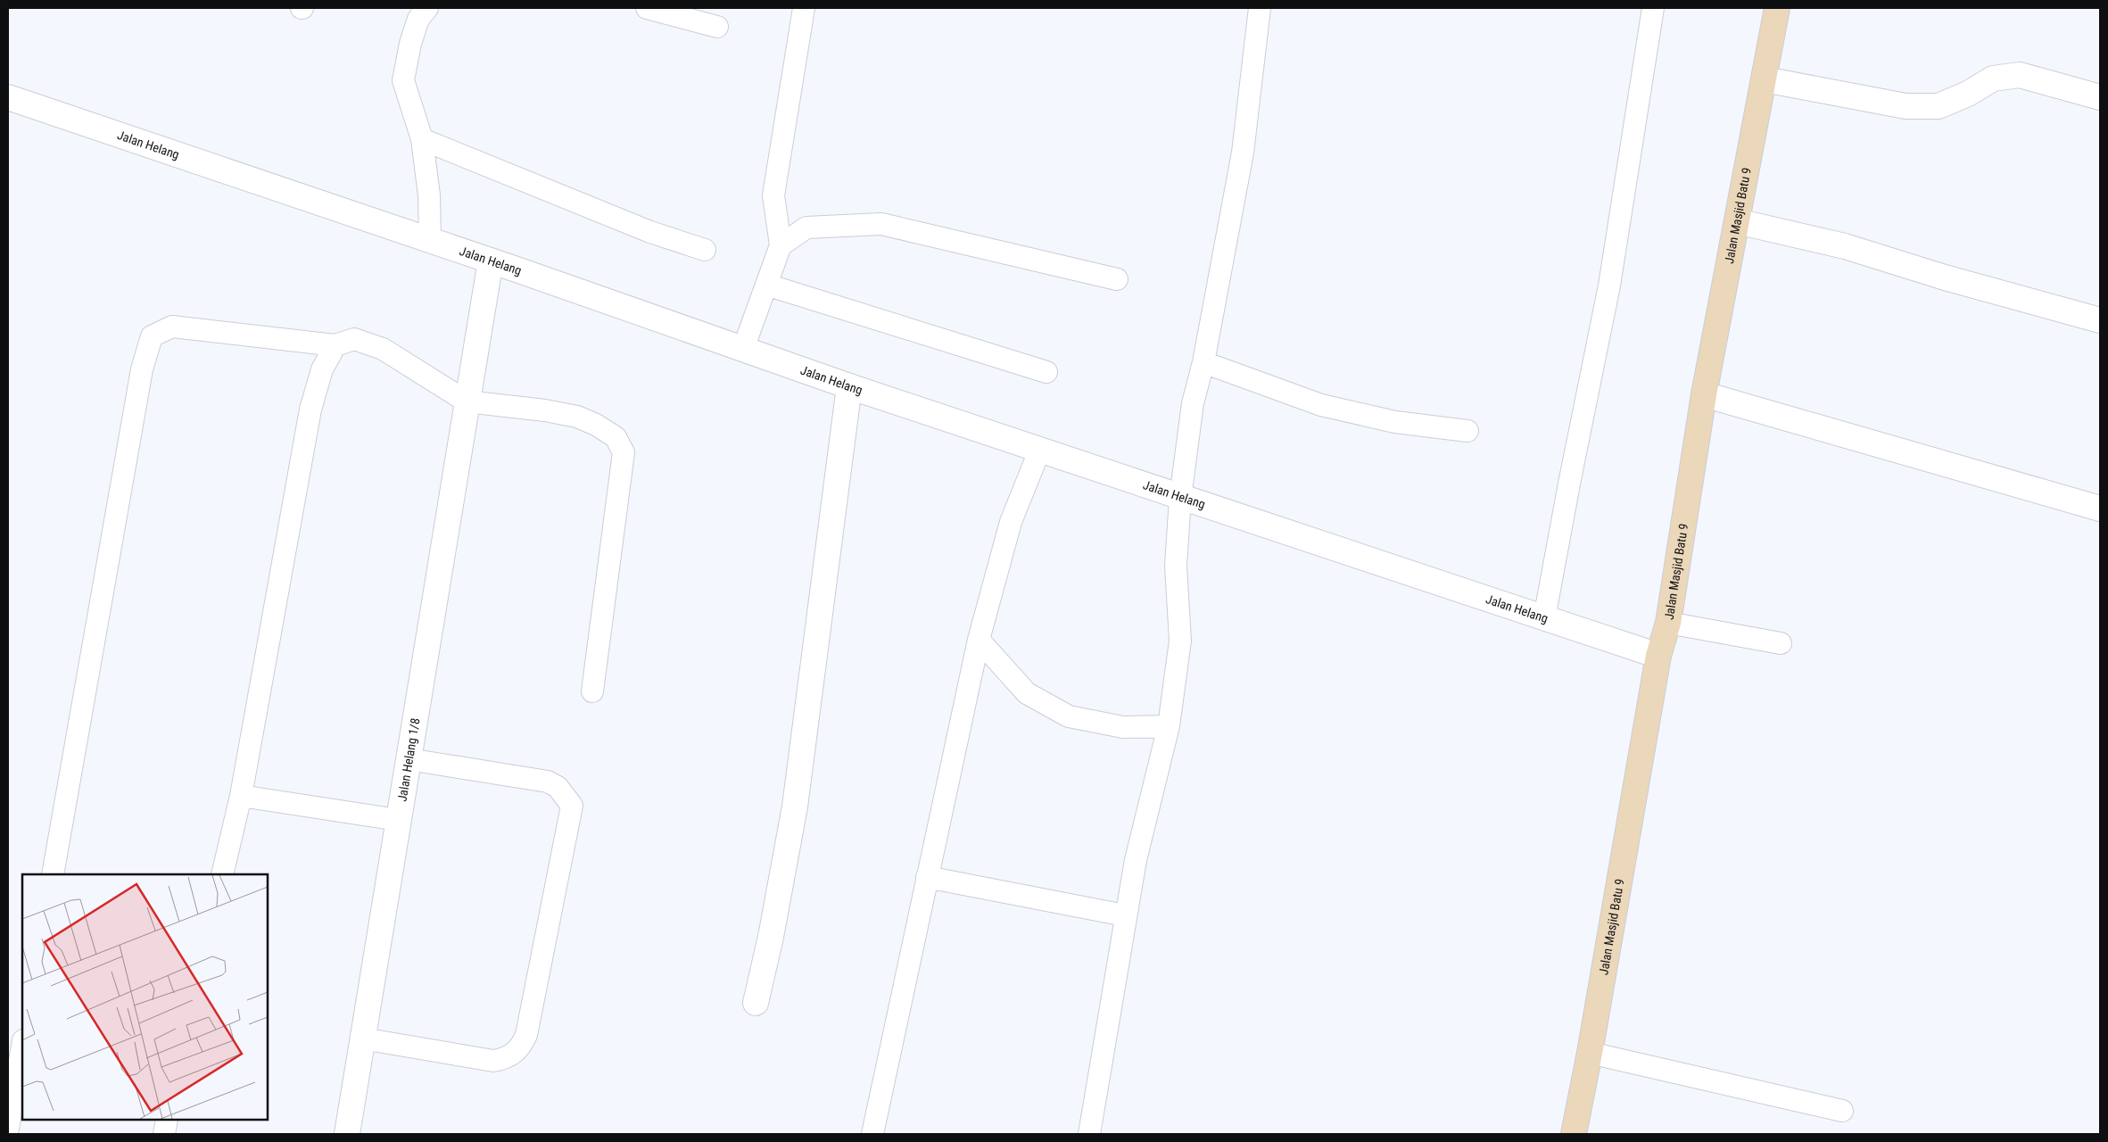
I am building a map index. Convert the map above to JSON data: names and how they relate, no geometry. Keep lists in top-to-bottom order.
{
  "streets": {
    "main road": ["Jalan Masjid Batu 9"],
    "street": ["Jalan Helang", "Jalan Helang 1/8"]
  },
  "crossings": [
    ["Jalan Helang", "Jalan Masjid Batu 9"],
    ["Jalan Helang", "Jalan Helang 1/8"]
  ]
}
